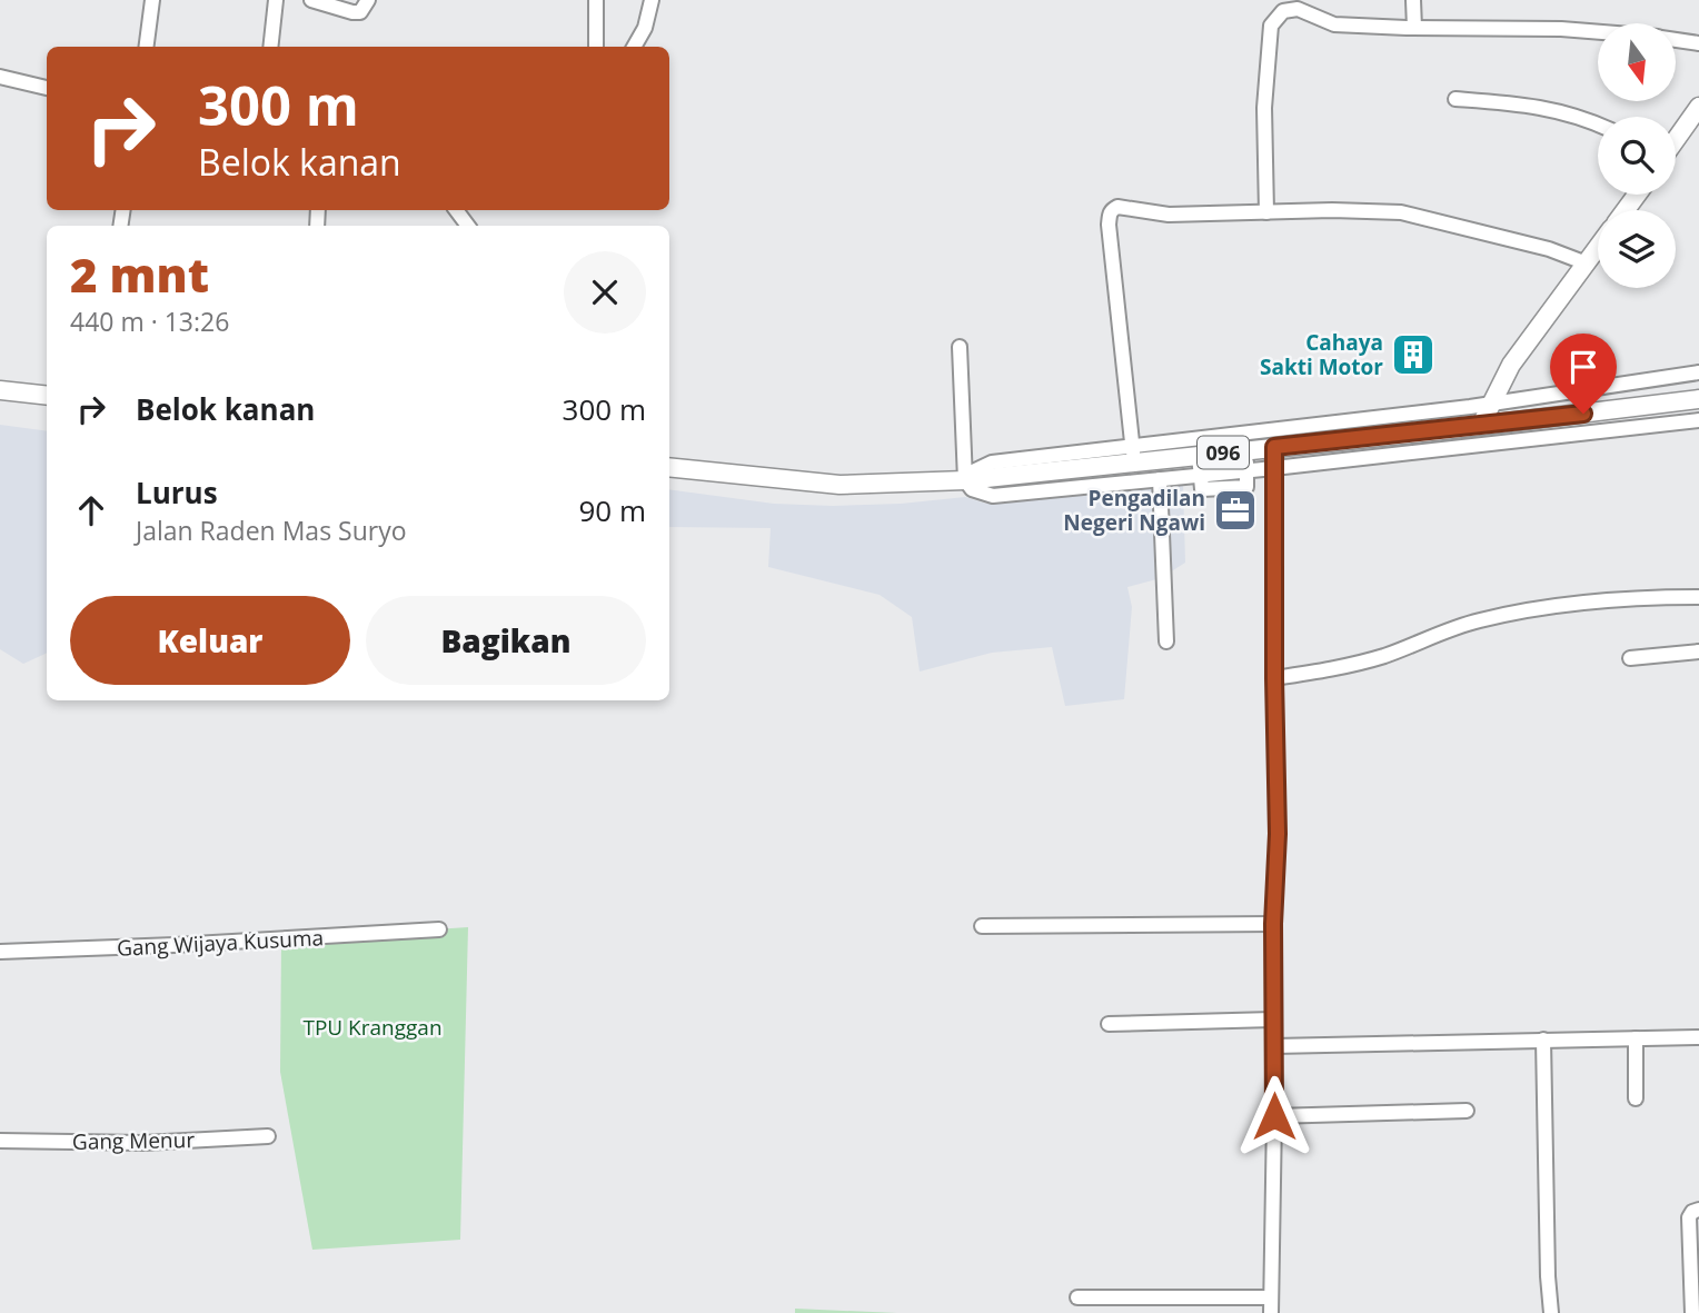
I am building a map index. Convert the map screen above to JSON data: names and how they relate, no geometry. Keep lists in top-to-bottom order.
{
  "streets": {
    "main road": ["096"],
    "street": ["Gang Wijaya Kusuma", "Gang Menur"]
  },
  "parks": ["TPU Kranggan"],
  "places": {
    "building": ["Cahaya Sakti Motor"],
    "office": ["Pengadilan Negeri Ngawi"]
  },
  "north": "bottom",
  "page": {
    "turn": ["300 m", "Belok kanan"],
    "heading": ["2 mnt", "440 m · 13:26"],
    "list": [
      {
        "name": "Belok kanan",
        "value": "300 m"
      },
      {
        "name": "Lurus",
        "note": "Jalan Raden Mas Suryo",
        "value": "90 m"
      }
    ],
    "buttons": ["Keluar", "Bagikan"]
  }
}
